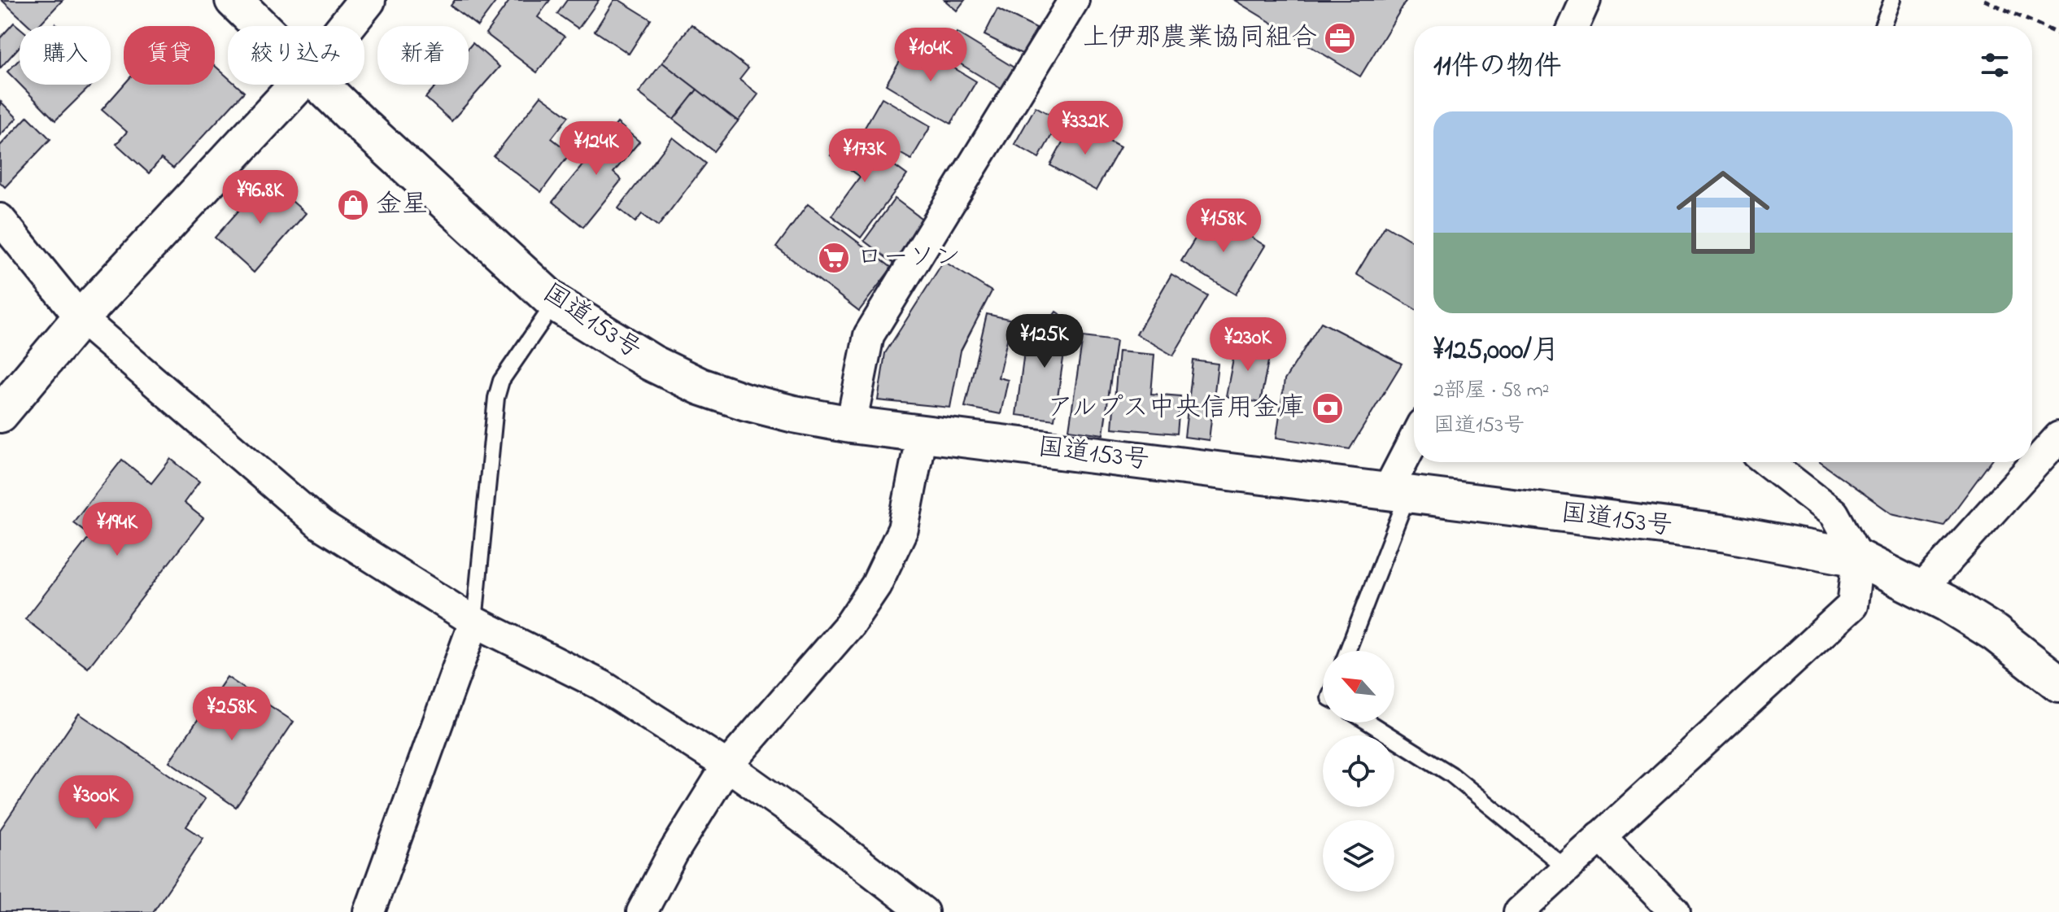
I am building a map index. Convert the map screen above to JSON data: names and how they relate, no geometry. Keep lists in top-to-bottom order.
{
  "streets": {
    "main road": ["国道153号"]
  },
  "places": {
    "office": ["上伊那農業協同組合"],
    "shop": ["金星"],
    "supermarket": ["ローソン"],
    "bank": ["アルプス中央信用金庫"]
  },
  "north": "top left",
  "page": {
    "chip": [
      "購入",
      "賃貸",
      "絞り込み",
      "新着"
    ],
    "heading": "11件の物件",
    "price": [
      "¥104K",
      "¥332K",
      "¥124K",
      "¥173K",
      "¥96.8K",
      "¥158K",
      "¥125K",
      "¥230K",
      "¥194K",
      "¥258K",
      "¥300K"
    ],
    "list": [
      {
        "name": "¥125,000/月",
        "note": "2部屋 · 58 m² · 国道153号"
      }
    ]
  }
}
